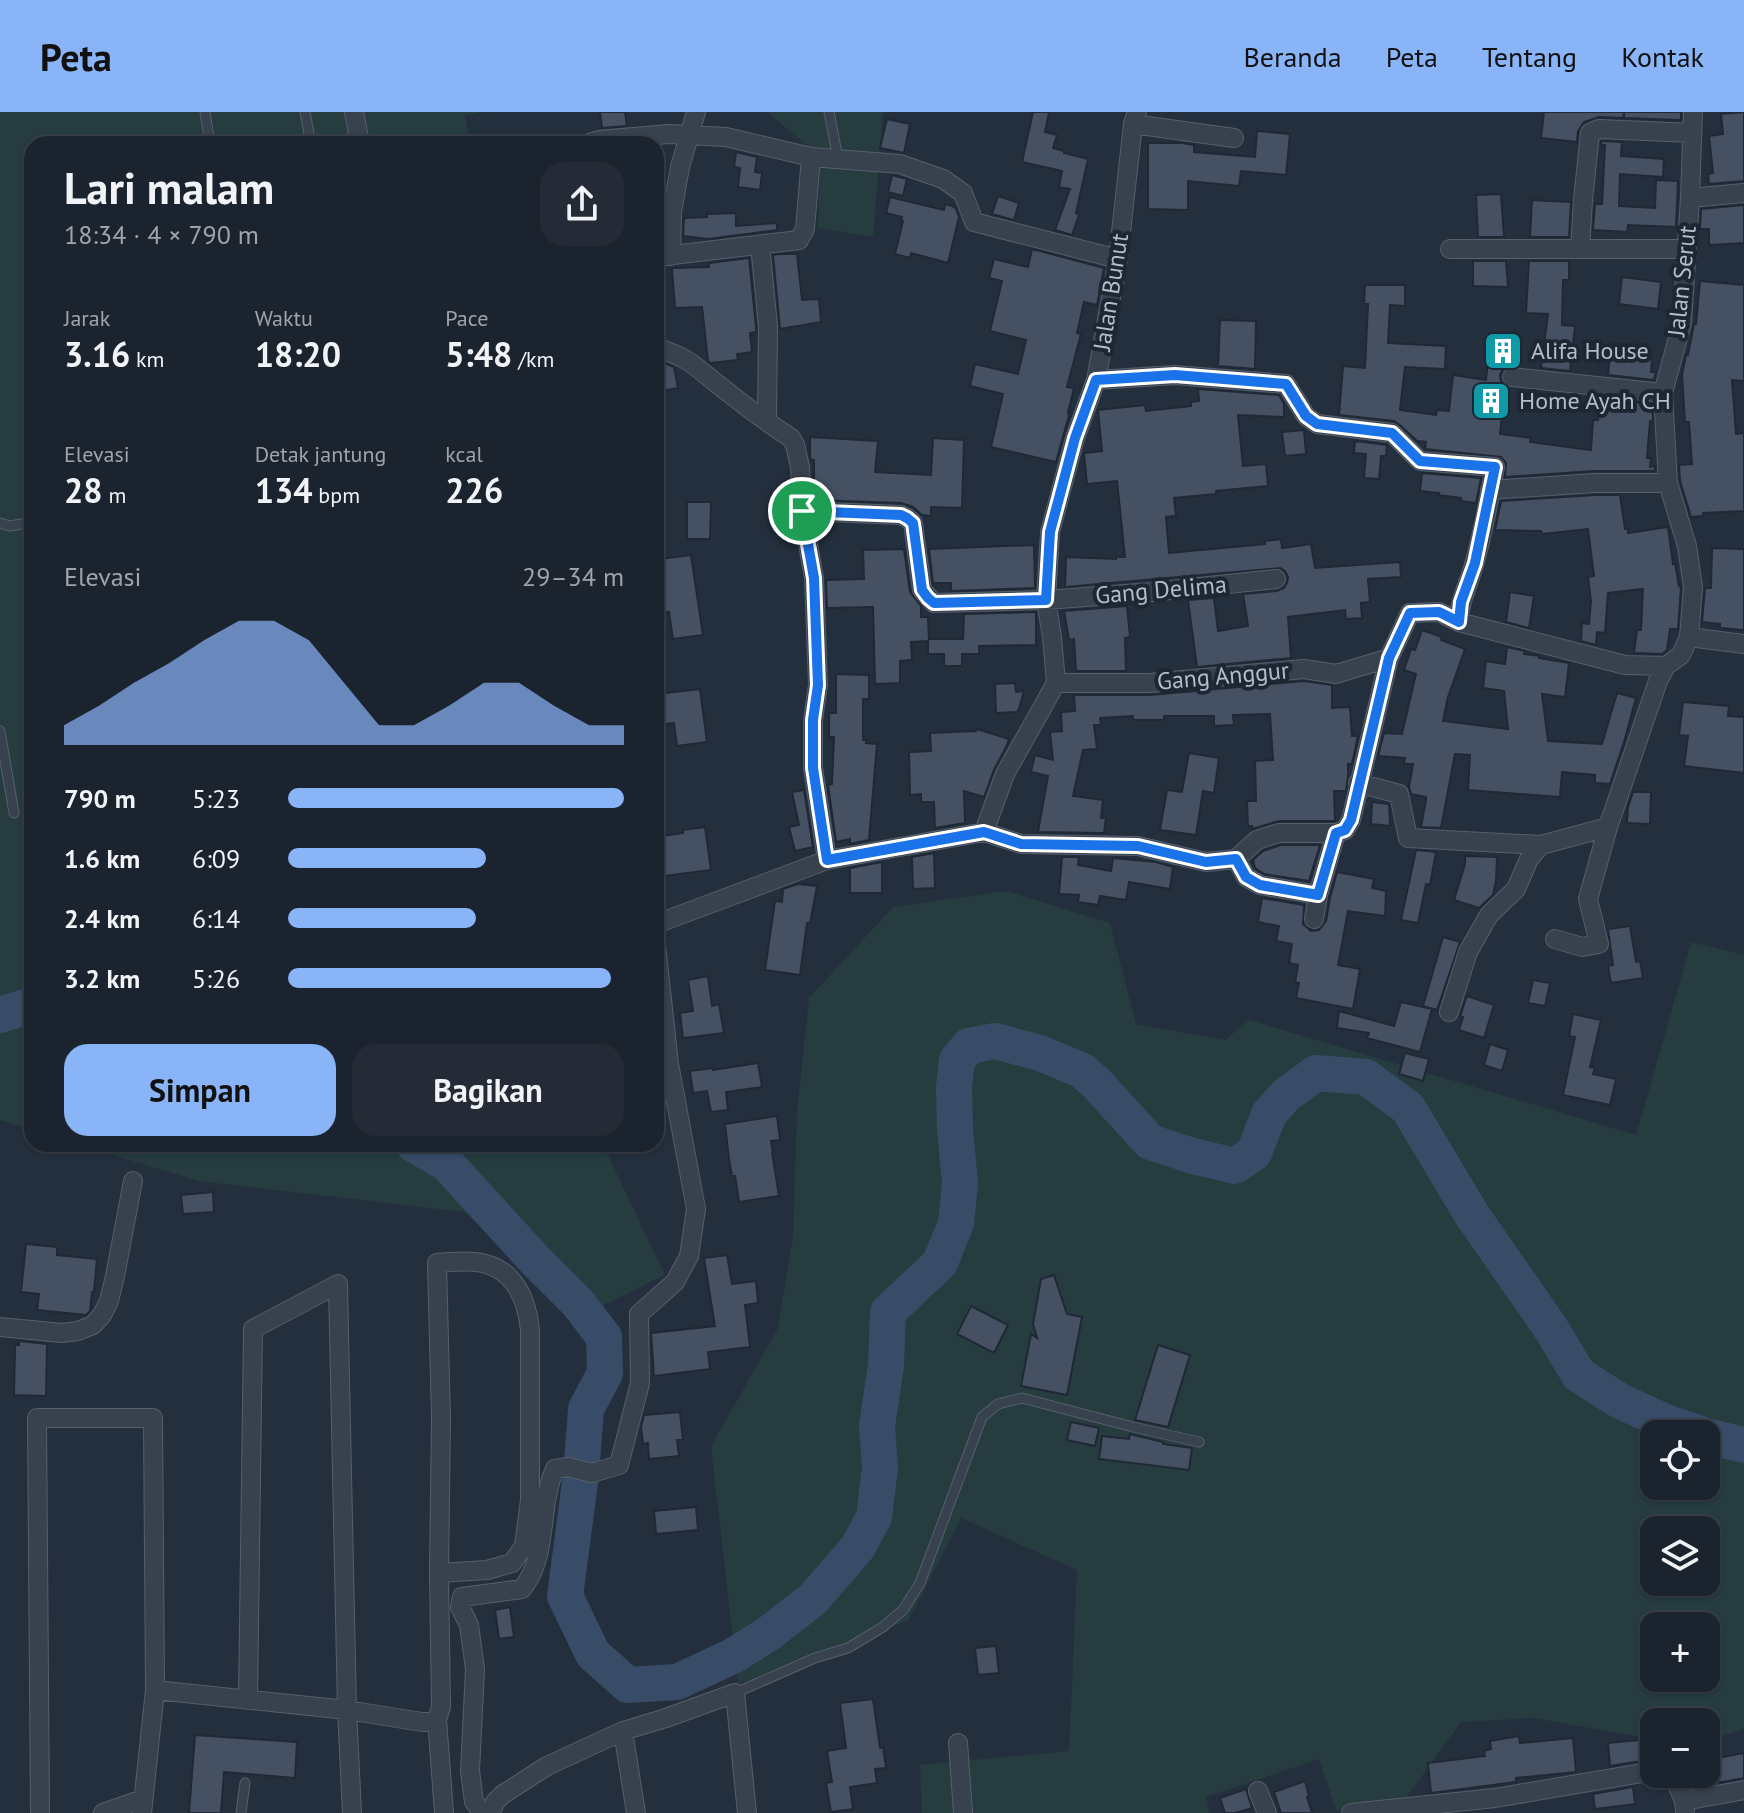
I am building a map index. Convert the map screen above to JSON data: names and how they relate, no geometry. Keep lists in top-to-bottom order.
{
  "streets": {
    "street": [
      "Jalan Serut",
      "Jalan Bunut",
      "Gang Delima",
      "Gang Anggur"
    ]
  },
  "crossings": [
    ["Jalan Bunut", "Gang Delima"],
    ["Jalan Bunut", "Gang Anggur"]
  ],
  "places": {
    "building": ["Alifa House", "Home Ayah CH"]
  },
  "page": {
    "header": "Peta",
    "nav": [
      "Beranda",
      "Peta",
      "Tentang",
      "Kontak"
    ],
    "heading": ["Lari malam", "18:34 · 4 × 790 m"],
    "stats": [
      ["Jarak", "3.16 km"],
      ["Waktu", "18:20"],
      ["Pace", "5:48 /km"],
      ["Elevasi", "28 m"],
      ["Detak jantung", "134 bpm"],
      ["kcal", "226"]
    ],
    "chart": ["Elevasi", "29–34 m"],
    "list": [
      {
        "name": "790 m",
        "note": "5:23"
      },
      {
        "name": "1.6 km",
        "note": "6:09"
      },
      {
        "name": "2.4 km",
        "note": "6:14"
      },
      {
        "name": "3.2 km",
        "note": "5:26"
      }
    ],
    "buttons": ["Simpan", "Bagikan"],
    "map_buttons": ["+", "−"]
  }
}
